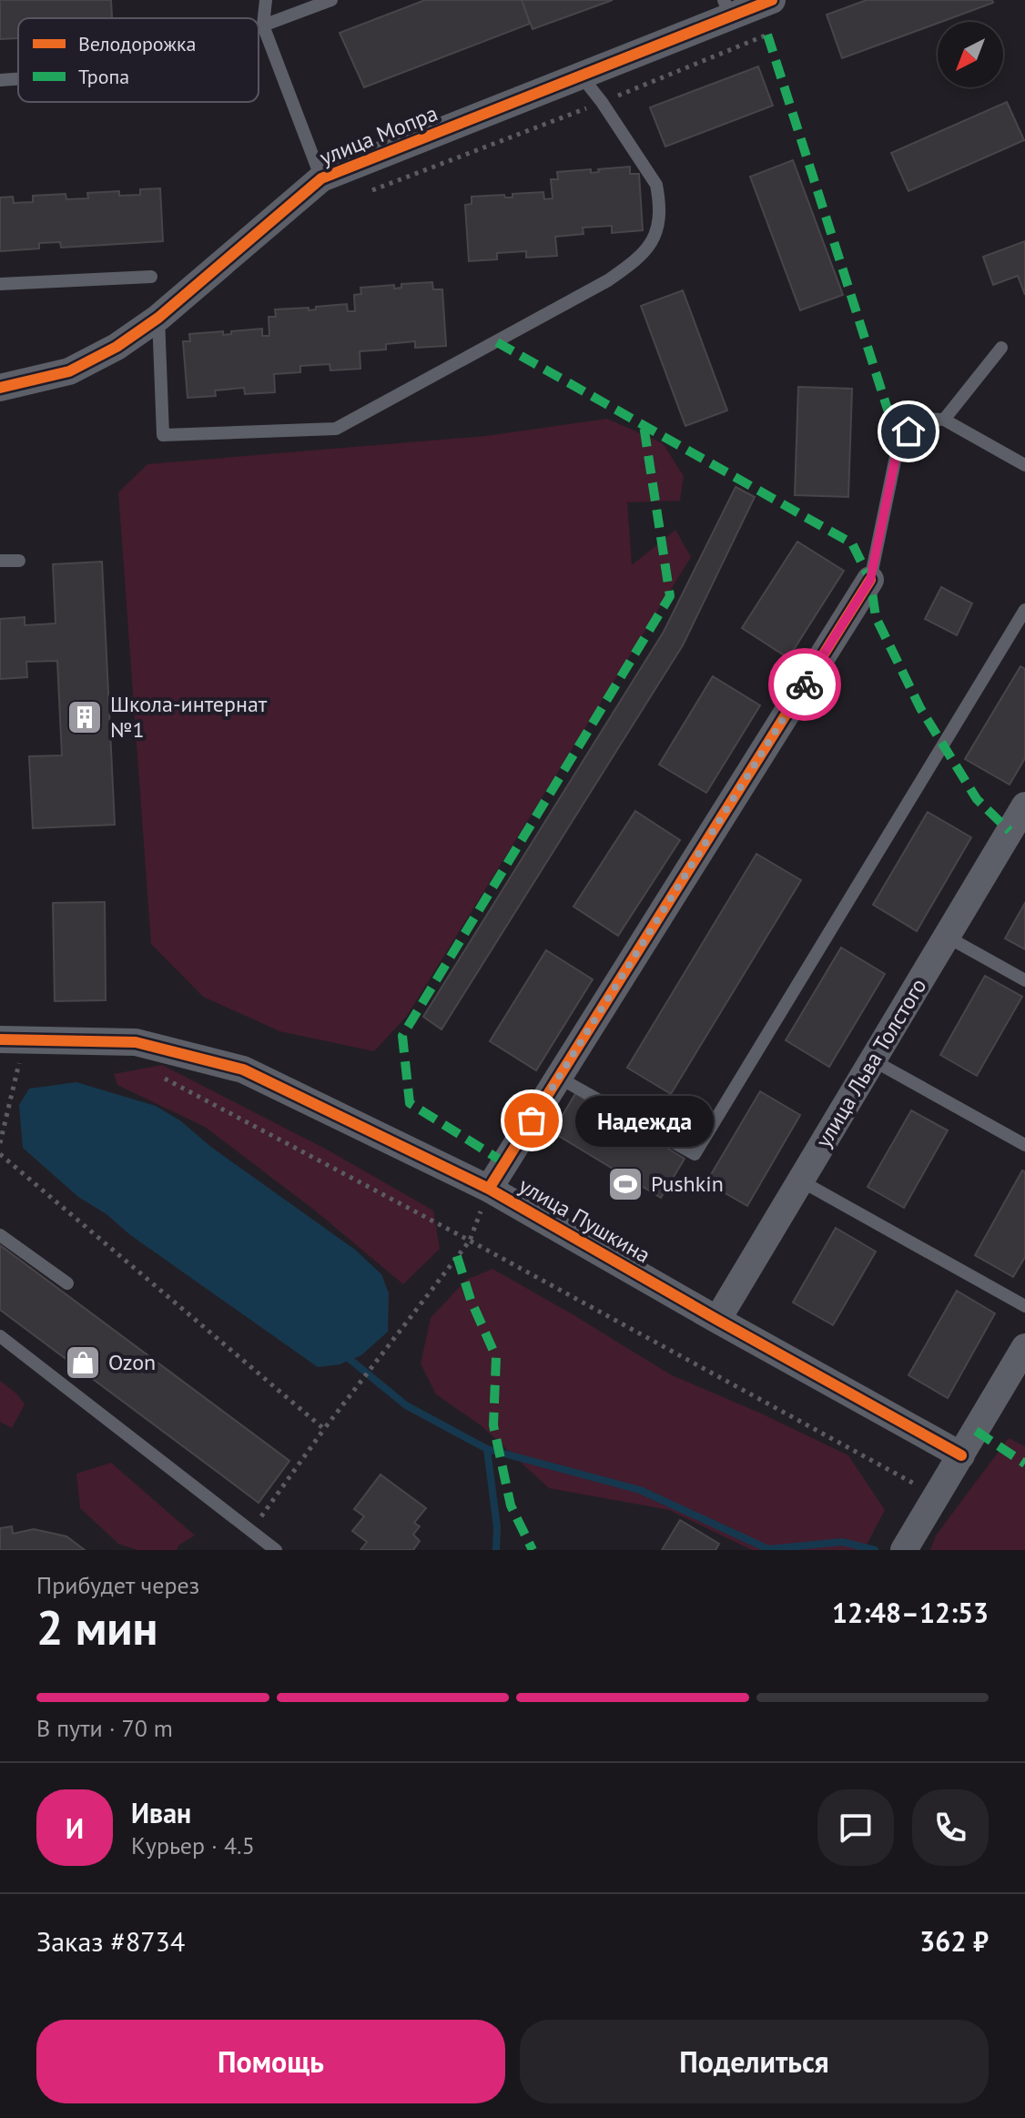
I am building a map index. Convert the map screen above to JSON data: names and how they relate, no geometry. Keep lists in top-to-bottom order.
{
  "streets": {
    "street": ["улица Мопра", "улица Льва Толстого", "улица Пушкина"]
  },
  "crossings": [
    ["улица Льва Толстого", "улица Пушкина"]
  ],
  "places": {
    "building": ["Школа-интернат №1"],
    "other": ["Надежда"],
    "sports": ["Pushkin"],
    "shop": ["Ozon"]
  },
  "legend": ["Велодорожка", "Тропа"],
  "north": "bottom left",
  "page": {
    "bubble": "Надежда",
    "heading": ["2 мин", "Прибудет через", "12:48–12:53"],
    "panel": [
      "Иван",
      "Курьер · 4.5",
      "Заказ #8734",
      "362 ₽"
    ],
    "bar": "В пути · 70 m",
    "round": "И",
    "buttons": ["Помощь", "Поделиться"]
  }
}
